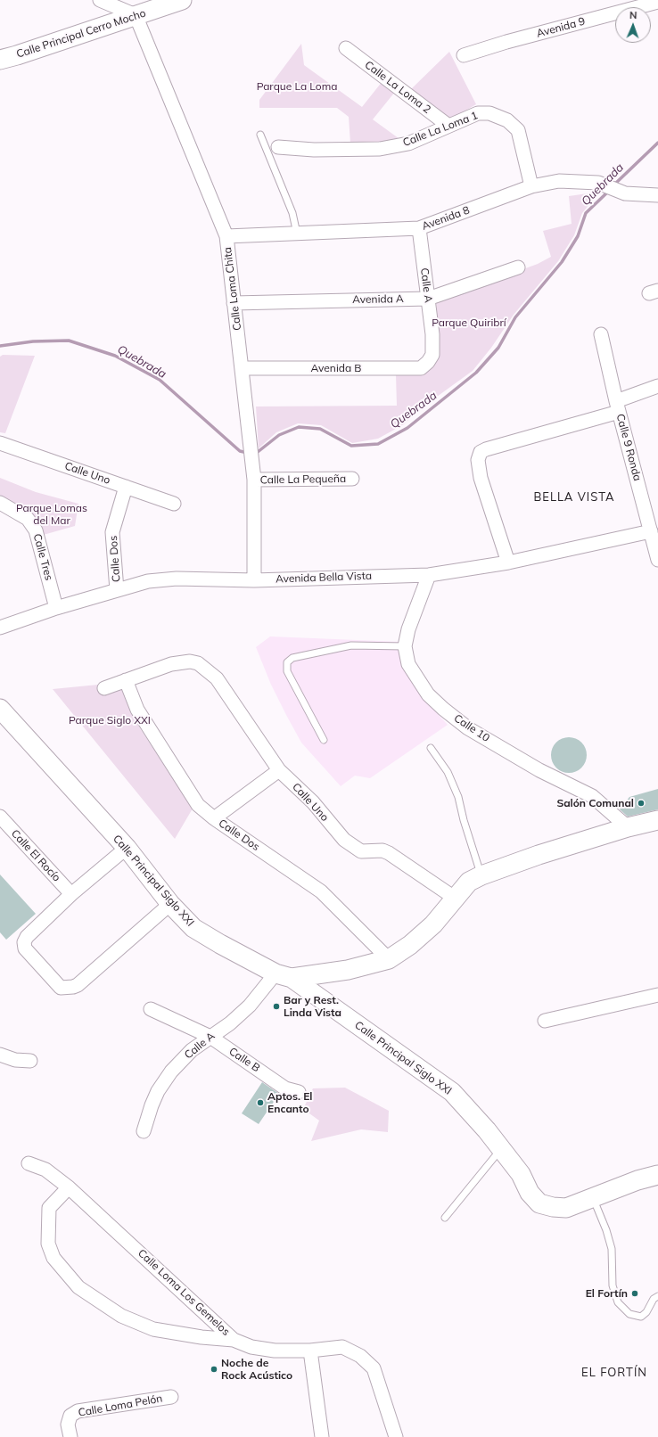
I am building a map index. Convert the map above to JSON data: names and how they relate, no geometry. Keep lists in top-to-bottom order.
{
  "streets": {
    "street": [
      "Avenida 9",
      "Calle Principal Cerro Mocho",
      "Calle La Loma 2",
      "Calle La Loma 1",
      "Avenida 8",
      "Calle A",
      "Calle Loma Chita",
      "Avenida A",
      "Avenida B",
      "Calle 9 Ronda",
      "Calle Uno",
      "Calle La Pequeña",
      "Calle Tres",
      "Calle Dos",
      "Avenida Bella Vista",
      "Calle 10",
      "Calle El Rocío",
      "Calle Principal Siglo XXI",
      "Calle B",
      "Calle Loma Los Gemelos",
      "Calle Loma Pelón"
    ]
  },
  "crossings": [
    ["Calle Principal Cerro Mocho", "Calle Loma Chita"],
    ["Calle La Loma 2", "Calle La Loma 1"],
    ["Calle La Loma 1", "Avenida 8"],
    ["Avenida 8", "Calle A"],
    ["Avenida 8", "Calle Loma Chita"],
    ["Calle A", "Avenida A"],
    ["Calle A", "Avenida B"],
    ["Calle A", "Calle Principal Siglo XXI"],
    ["Calle A", "Calle B"],
    ["Calle Loma Chita", "Avenida A"],
    ["Calle Loma Chita", "Avenida B"],
    ["Calle Loma Chita", "Calle La Pequeña"],
    ["Calle Loma Chita", "Avenida Bella Vista"],
    ["Calle 9 Ronda", "Avenida Bella Vista"],
    ["Calle Uno", "Calle Dos"],
    ["Calle Tres", "Avenida Bella Vista"],
    ["Calle Dos", "Avenida Bella Vista"],
    ["Avenida Bella Vista", "Calle 10"]
  ],
  "districts": ["BELLA VISTA", "EL FORTÍN"],
  "water": ["Quebrada"],
  "parks": [
    "Parque La Loma",
    "Parque Quiribrí",
    "Parque Lomas del Mar",
    "Parque Siglo XXI"
  ],
  "places": [
    "Salón Comunal",
    "Bar y Rest. Linda Vista",
    "Aptos. El Encanto",
    "El Fortín",
    "Noche de Rock Acústico"
  ],
  "north": "top"
}
